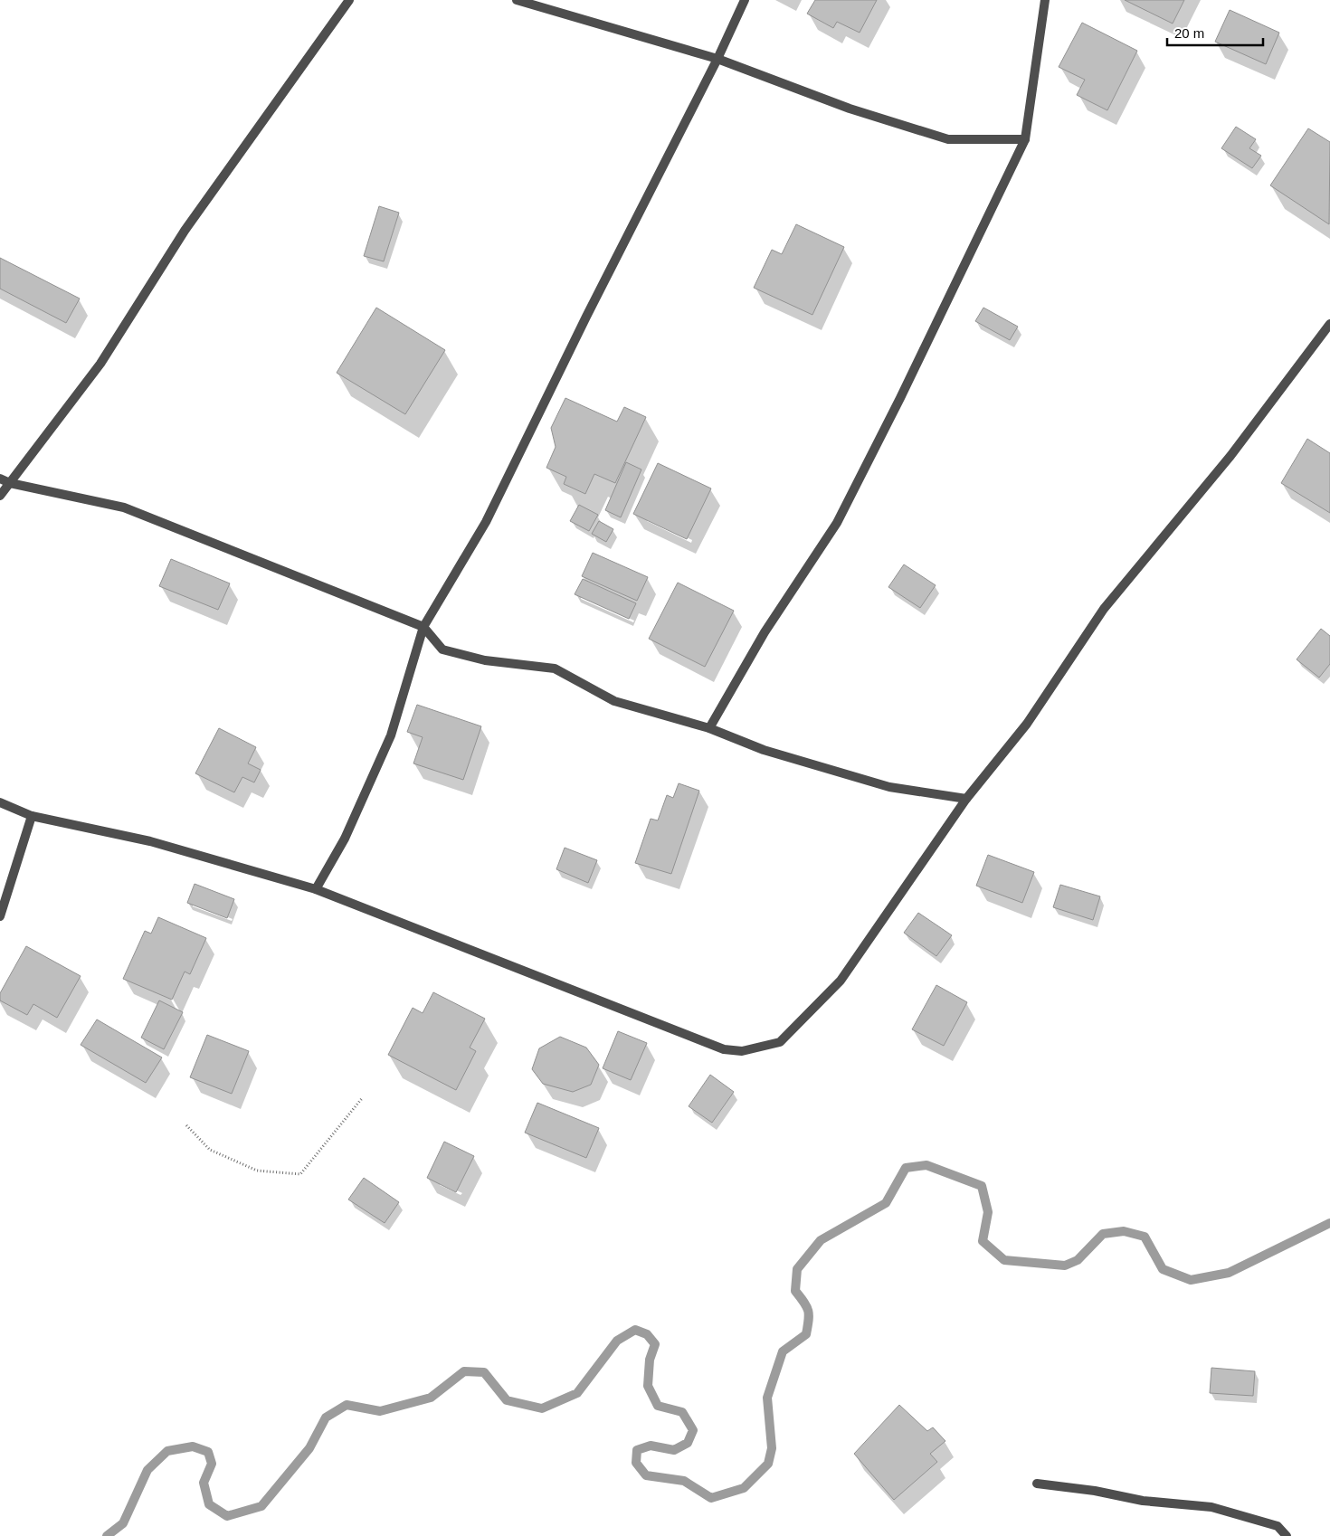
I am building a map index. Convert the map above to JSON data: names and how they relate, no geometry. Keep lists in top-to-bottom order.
{
  "scale_bar": "20 m"
}
